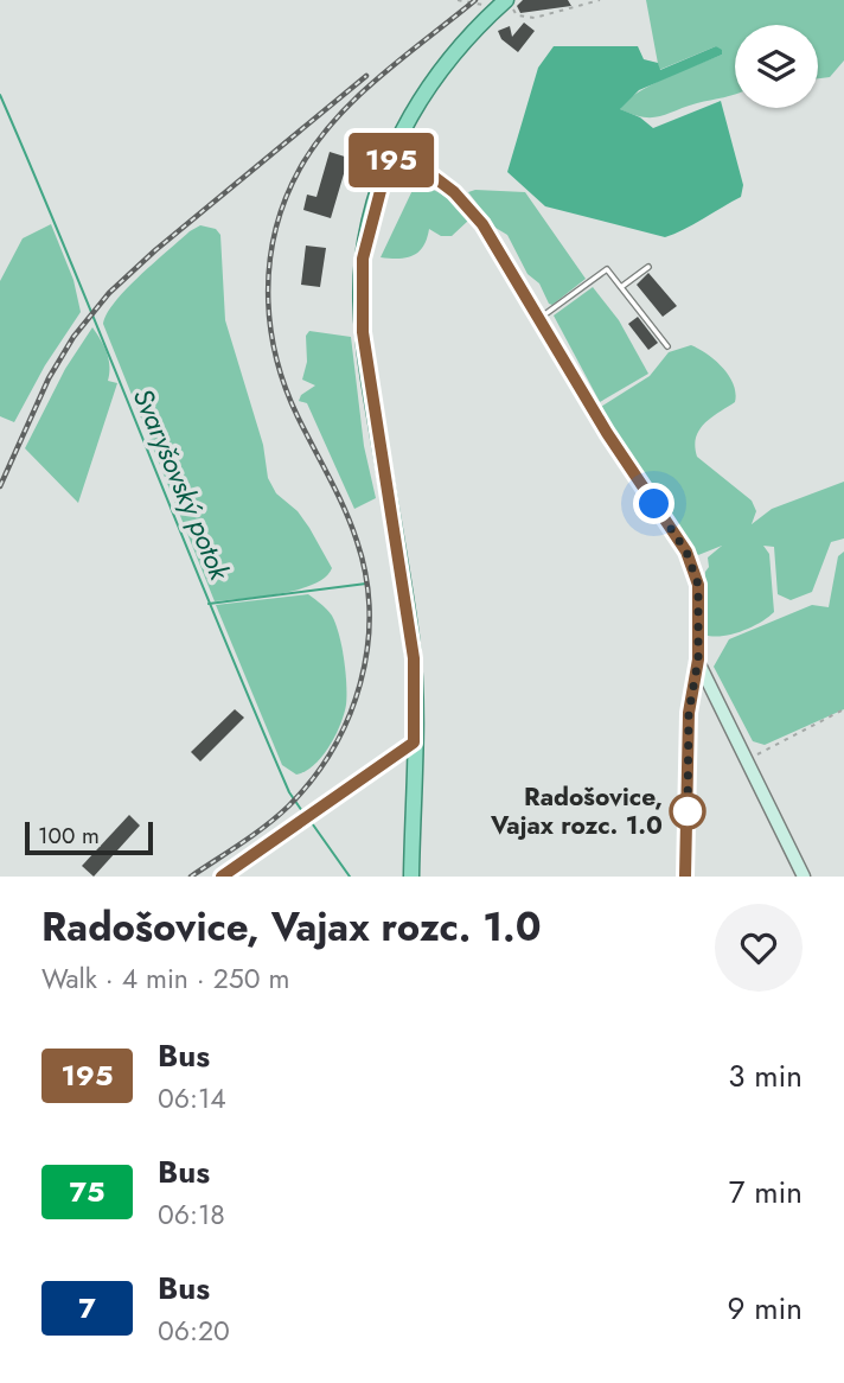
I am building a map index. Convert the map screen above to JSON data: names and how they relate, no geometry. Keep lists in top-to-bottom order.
{
  "water": ["Svaryšovský potok"],
  "places": ["Radošovice, Vajax rozc. 1.0"],
  "lines": ["bus line 195"],
  "scale_bar": "100 m",
  "page": {
    "on_map": "195",
    "scale": "100 m",
    "heading": ["Radošovice, Vajax rozc. 1.0", "Walk · 4 min · 250 m"],
    "list": [
      {
        "mark": "195",
        "name": "Bus",
        "note": "06:14",
        "value": "3 min"
      },
      {
        "mark": "75",
        "name": "Bus",
        "note": "06:18",
        "value": "7 min"
      },
      {
        "mark": "7",
        "name": "Bus",
        "note": "06:20",
        "value": "9 min"
      }
    ]
  }
}
